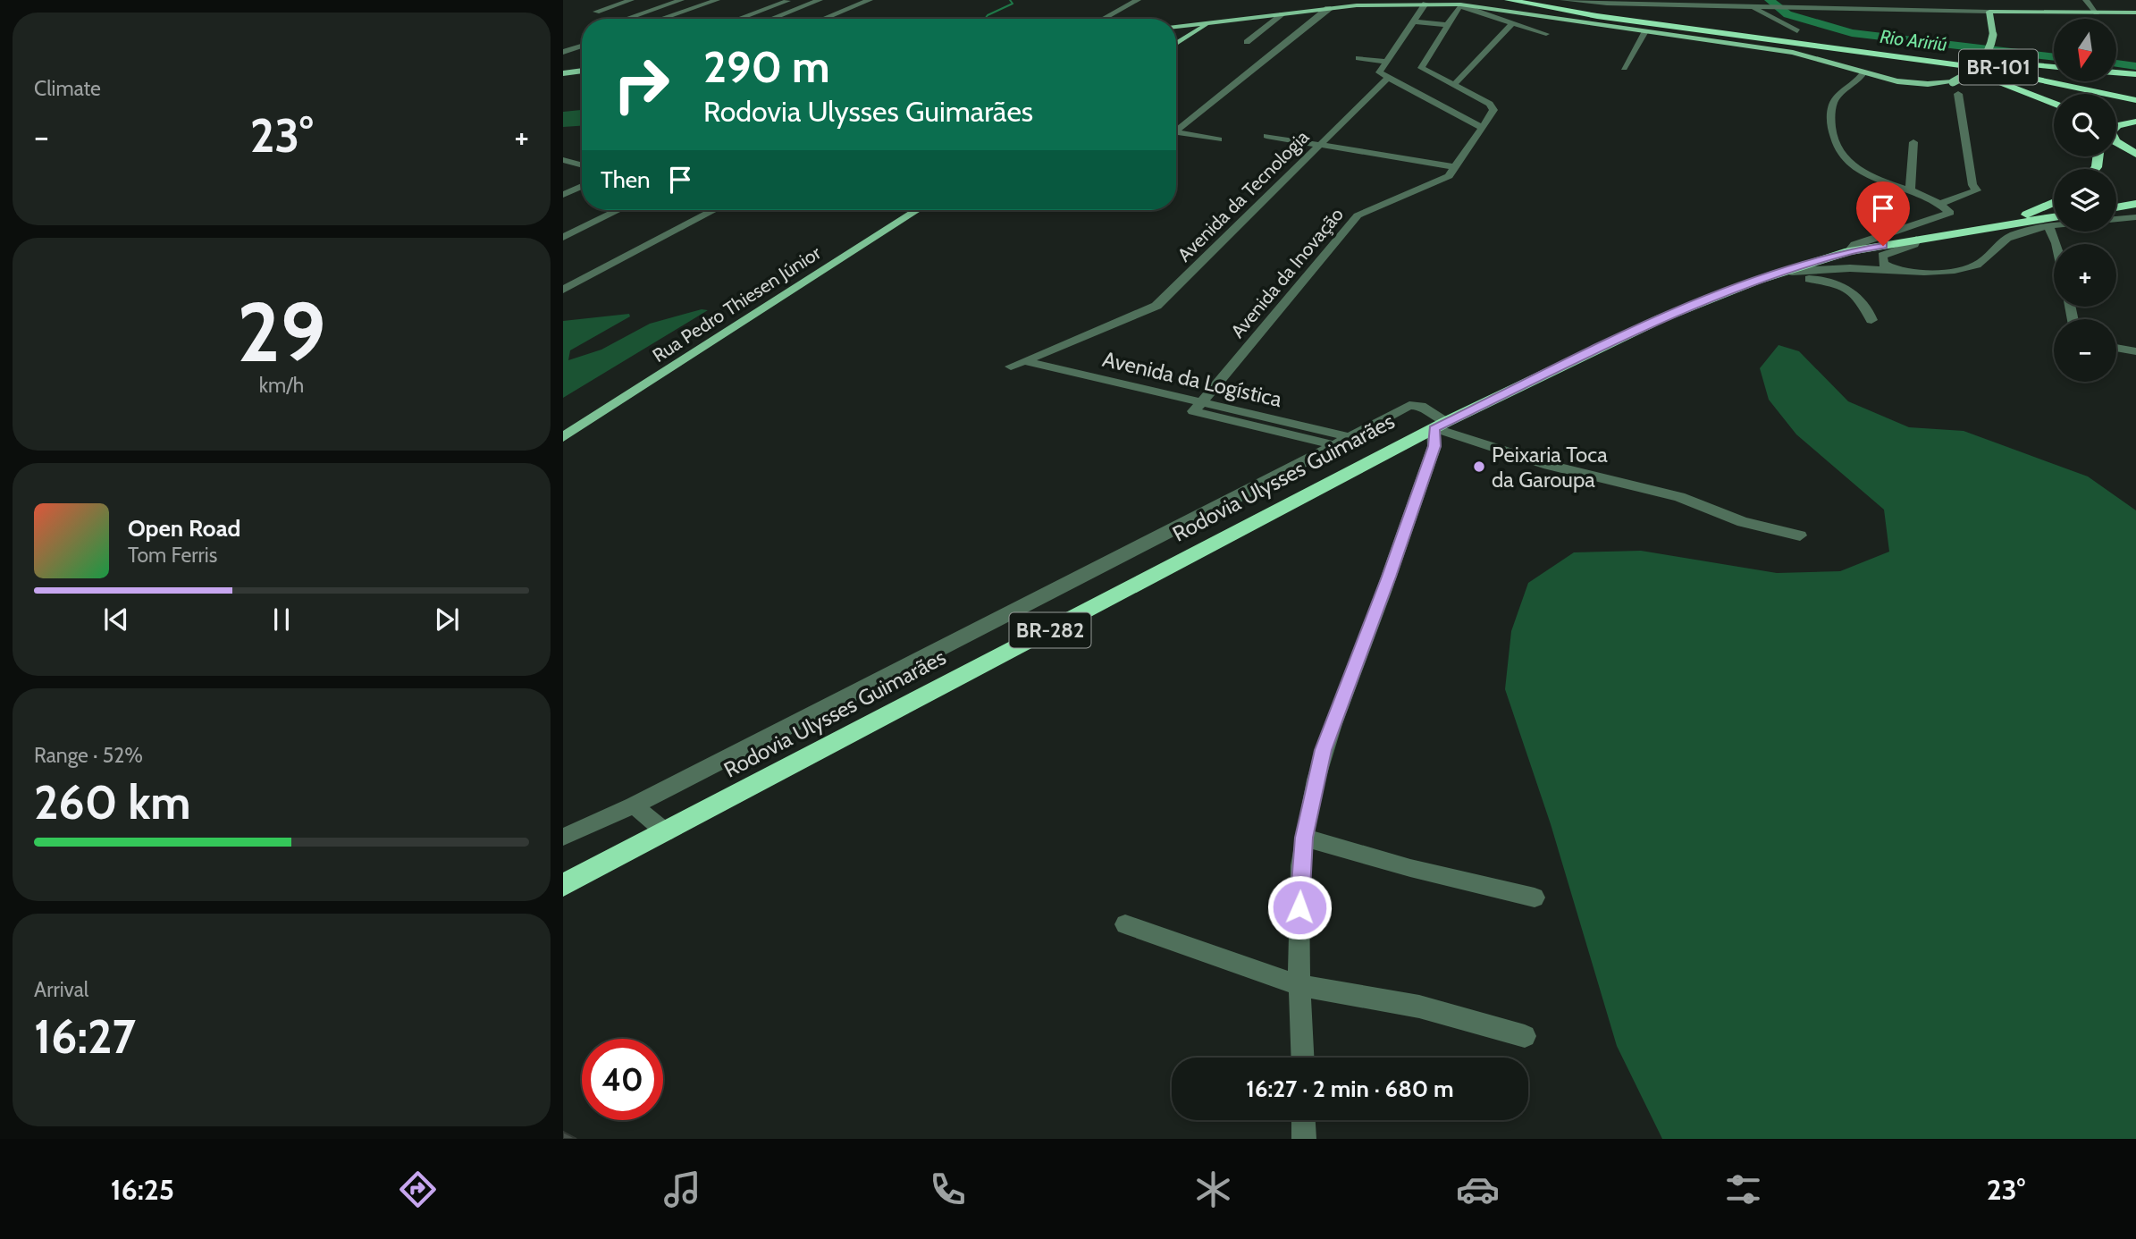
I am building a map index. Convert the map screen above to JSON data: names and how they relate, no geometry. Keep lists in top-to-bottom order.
{
  "streets": {
    "highway": ["BR-101", "Rodovia Ulysses Guimarães", "BR-282"],
    "main road": ["Rua Pedro Thiesen Júnior"],
    "street": ["Avenida da Tecnologia", "Avenida da Inovação", "Avenida da Logística"]
  },
  "crossings": [
    ["Avenida da Tecnologia", "Avenida da Logística"],
    ["Avenida da Inovação", "Avenida da Logística"]
  ],
  "water": ["Rio Aririú"],
  "places": ["Peixaria Toca da Garoupa"],
  "north": "bottom",
  "page": {
    "tile": [
      "Climate",
      ["29", "km/h"],
      ["Range · 52%", "260 km"],
      ["Arrival", "16:27"]
    ],
    "map_buttons": ["+", "−"],
    "turn": ["290 m", "Rodovia Ulysses Guimarães"],
    "heat": ["−", "23°", "+"],
    "then": "Then",
    "song": ["Open Road", "Tom Ferris"],
    "limit": "40",
    "trip": "16:27 · 2 min · 680 m",
    "tabs": ["16:25", "23°"]
  }
}
